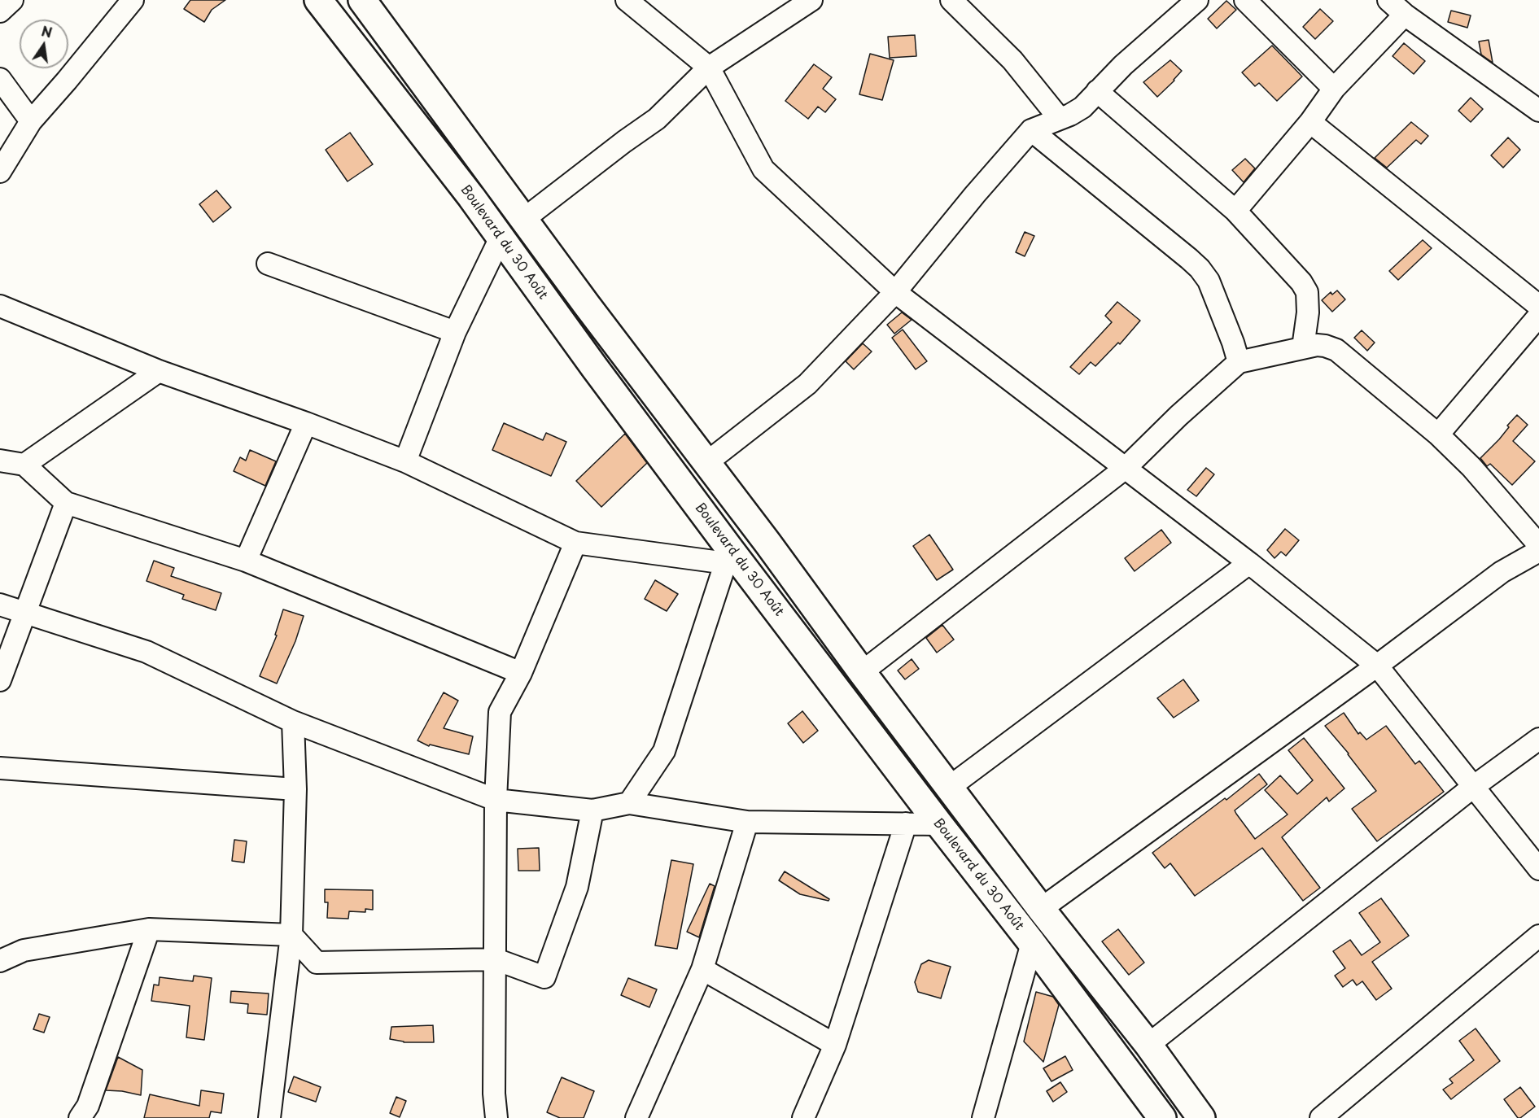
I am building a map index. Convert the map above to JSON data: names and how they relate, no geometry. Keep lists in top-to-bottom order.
{
  "streets": {
    "highway": ["Boulevard du 30 Août"]
  },
  "north": "top"
}
